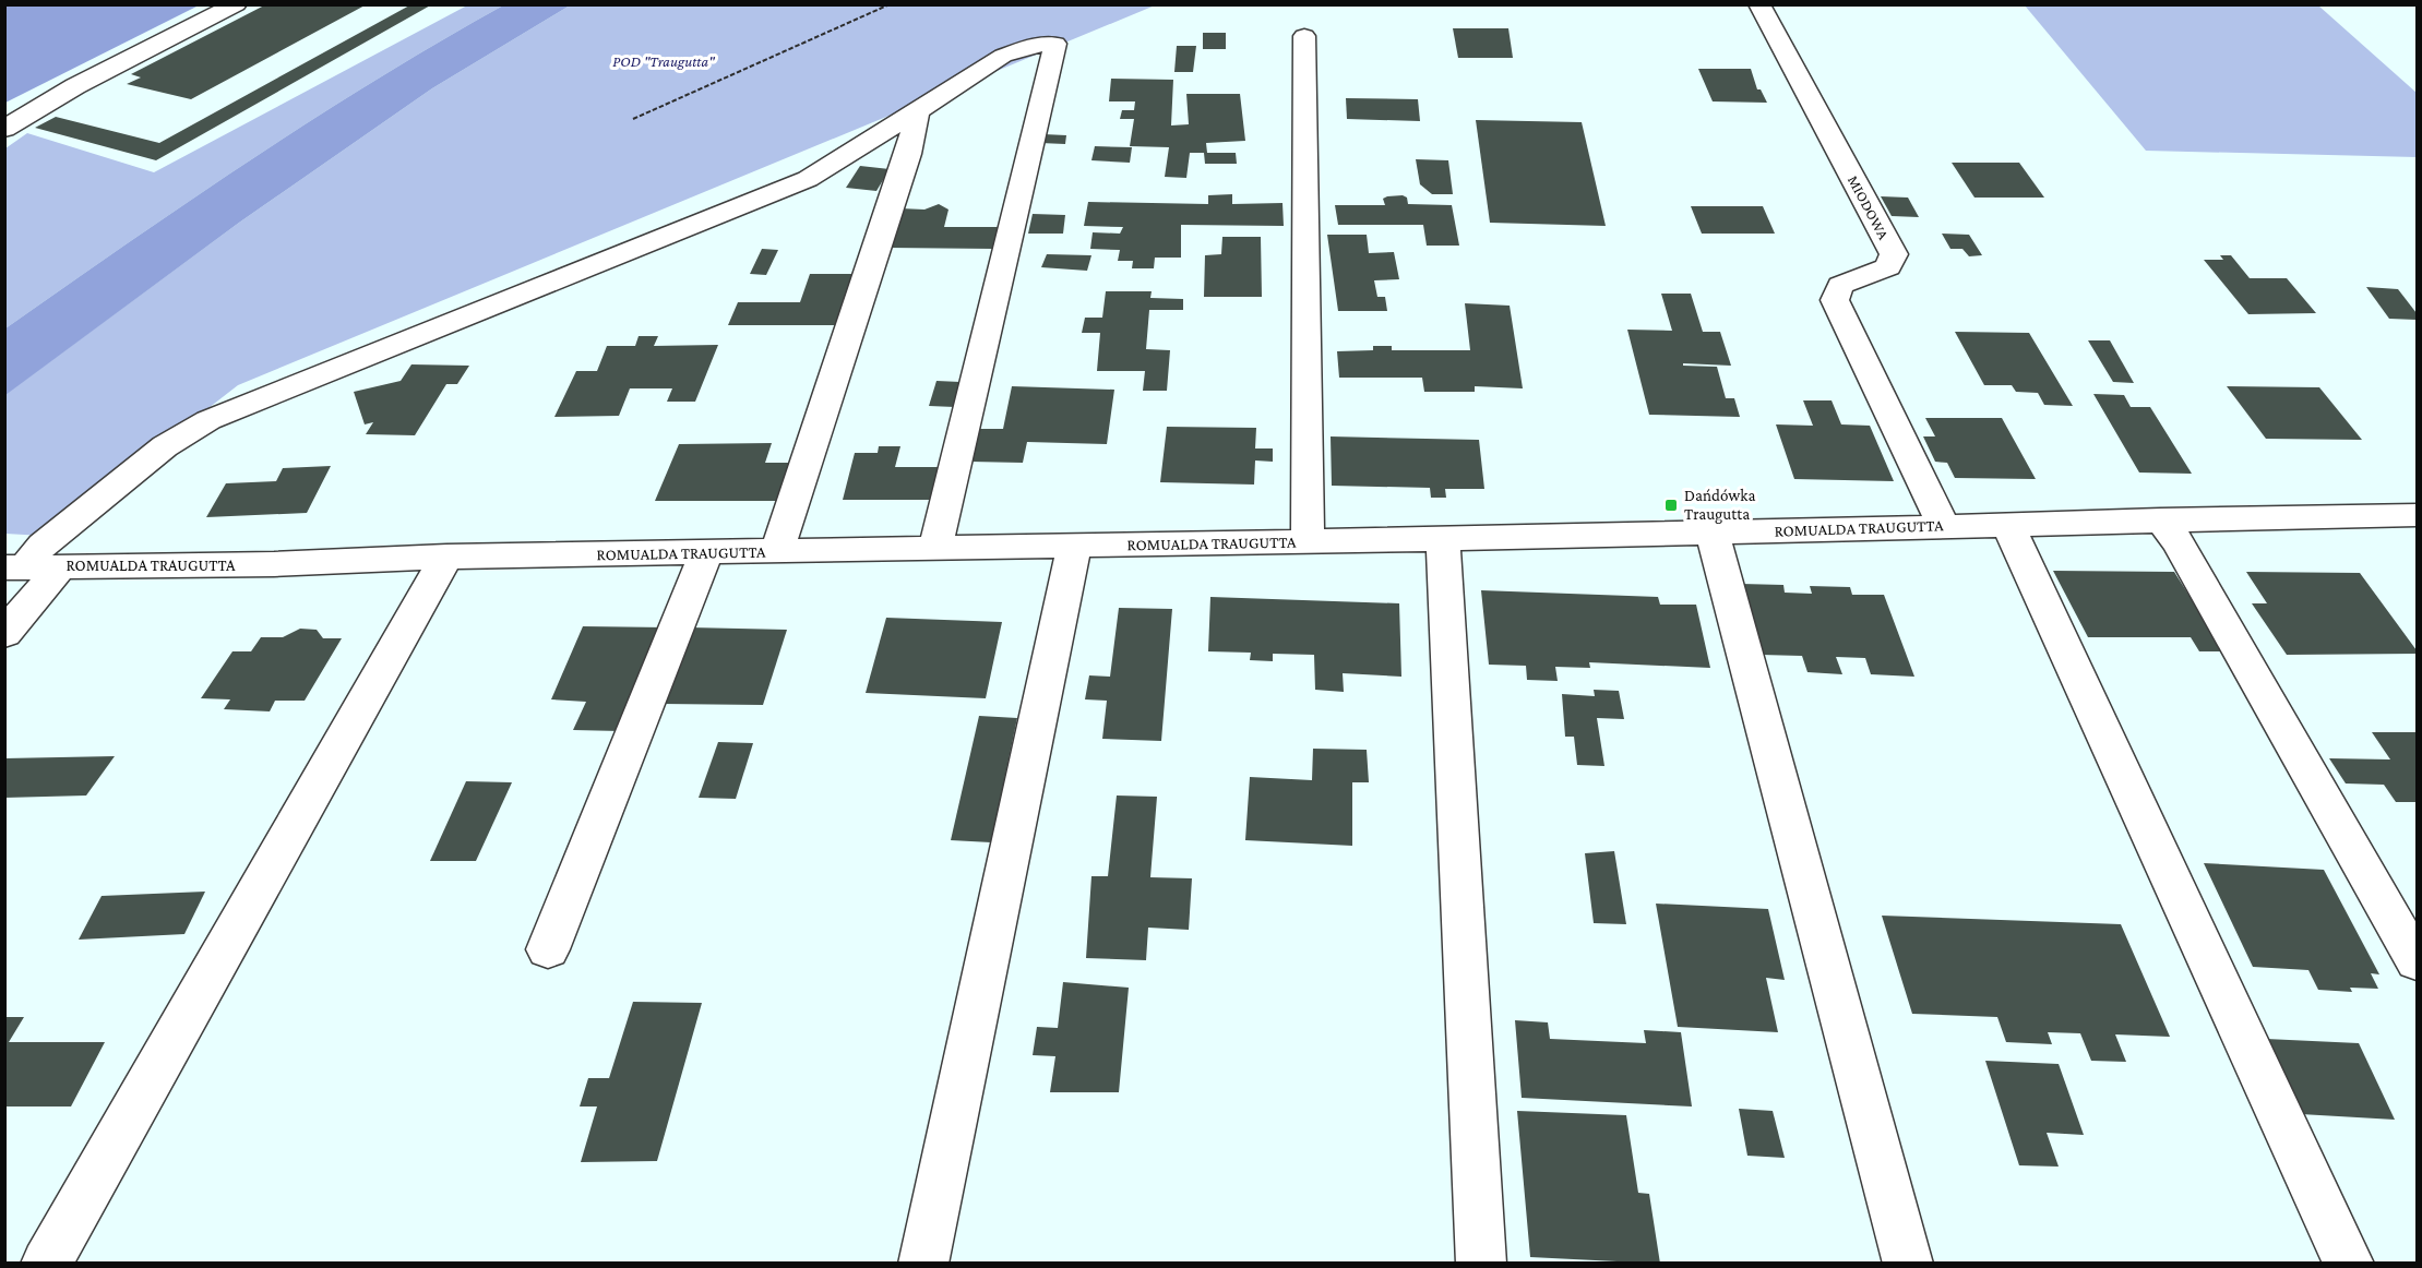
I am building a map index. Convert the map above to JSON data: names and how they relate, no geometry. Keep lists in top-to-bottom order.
{
  "streets": {
    "street": ["MIODOWA", "ROMUALDA TRAUGUTTA"]
  },
  "crossings": [
    ["MIODOWA", "ROMUALDA TRAUGUTTA"]
  ],
  "parks": ["POD \"Traugutta\""],
  "places": {
    "transit": ["Dańdówka Traugutta"]
  }
}
